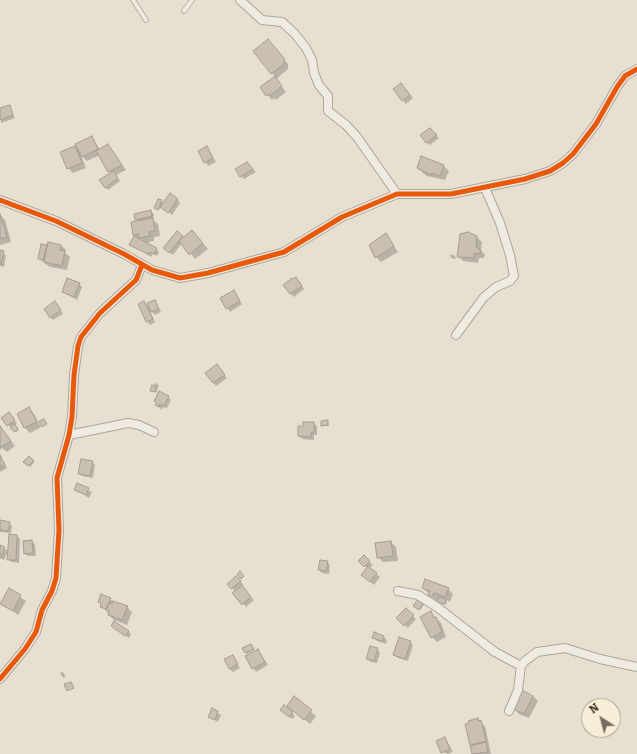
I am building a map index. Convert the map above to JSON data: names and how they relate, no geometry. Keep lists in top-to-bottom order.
{
  "north": "top left"
}
